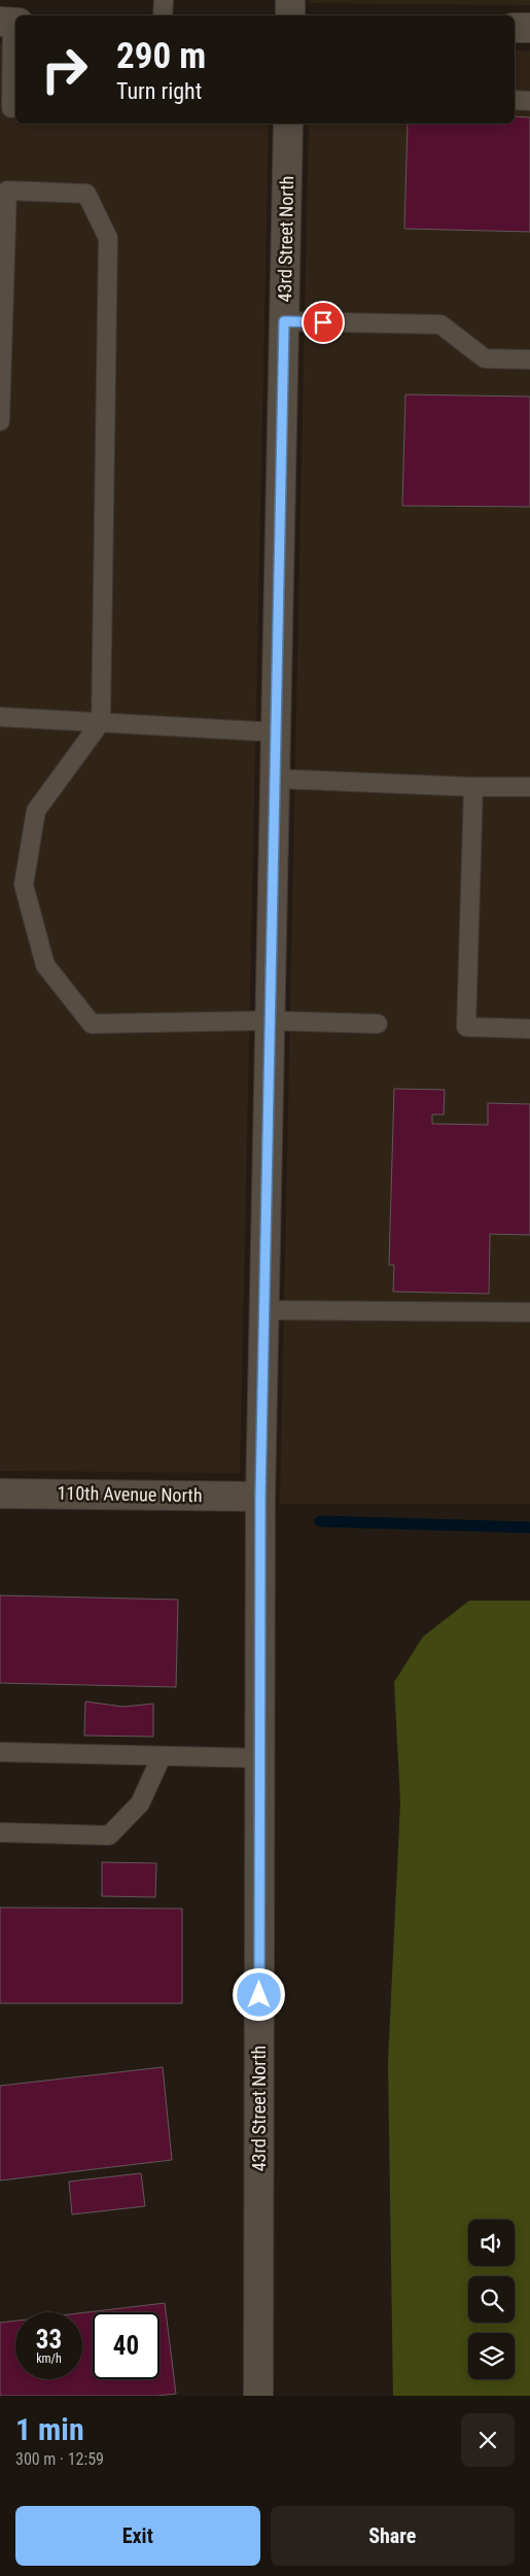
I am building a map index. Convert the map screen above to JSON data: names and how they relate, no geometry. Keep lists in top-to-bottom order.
{
  "streets": {
    "street": ["43rd Street North", "110th Avenue North"]
  },
  "crossings": [
    ["43rd Street North", "110th Avenue North"]
  ],
  "page": {
    "turn": ["290 m", "Turn right"],
    "speed": "33 km/h",
    "limit": "40",
    "heading": ["1 min", "300 m · 12:59"],
    "buttons": ["Exit", "Share"]
  }
}
